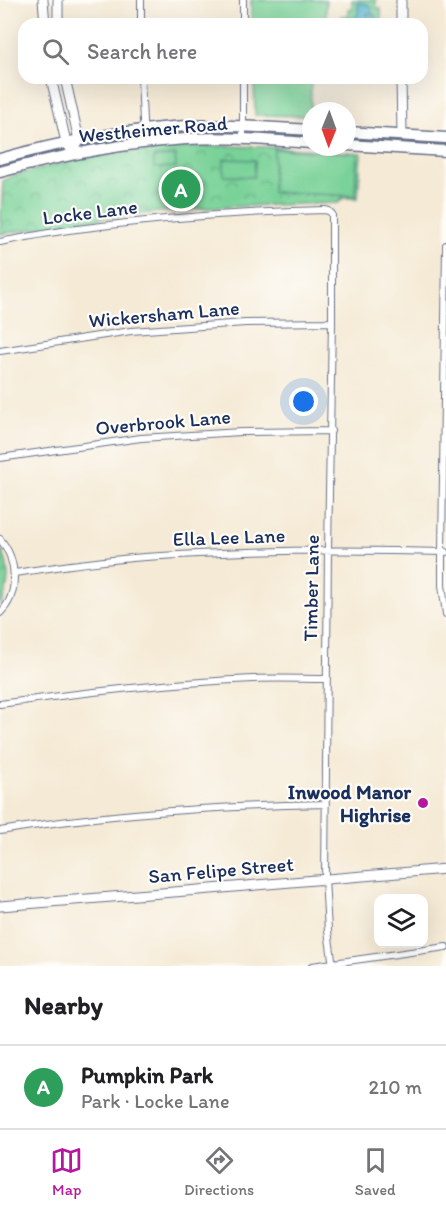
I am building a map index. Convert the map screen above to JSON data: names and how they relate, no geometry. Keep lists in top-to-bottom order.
{
  "streets": {
    "main road": ["Westheimer Road", "San Felipe Street"],
    "street": [
      "Locke Lane",
      "Wickersham Lane",
      "Overbrook Lane",
      "Ella Lee Lane",
      "Timber Lane"
    ]
  },
  "crossings": [
    ["Locke Lane", "Timber Lane"],
    ["Wickersham Lane", "Timber Lane"],
    ["Overbrook Lane", "Timber Lane"],
    ["Ella Lee Lane", "Timber Lane"],
    ["Timber Lane", "San Felipe Street"]
  ],
  "places": ["Inwood Manor Highrise"],
  "north": "bottom",
  "page": {
    "search": "Search here",
    "pins": "A",
    "heading": "Nearby",
    "list": [
      {
        "mark": "A",
        "name": "Pumpkin Park",
        "note": "Park · Locke Lane",
        "value": "210 m"
      }
    ],
    "nav": ["Map", "Directions", "Saved"]
  }
}
